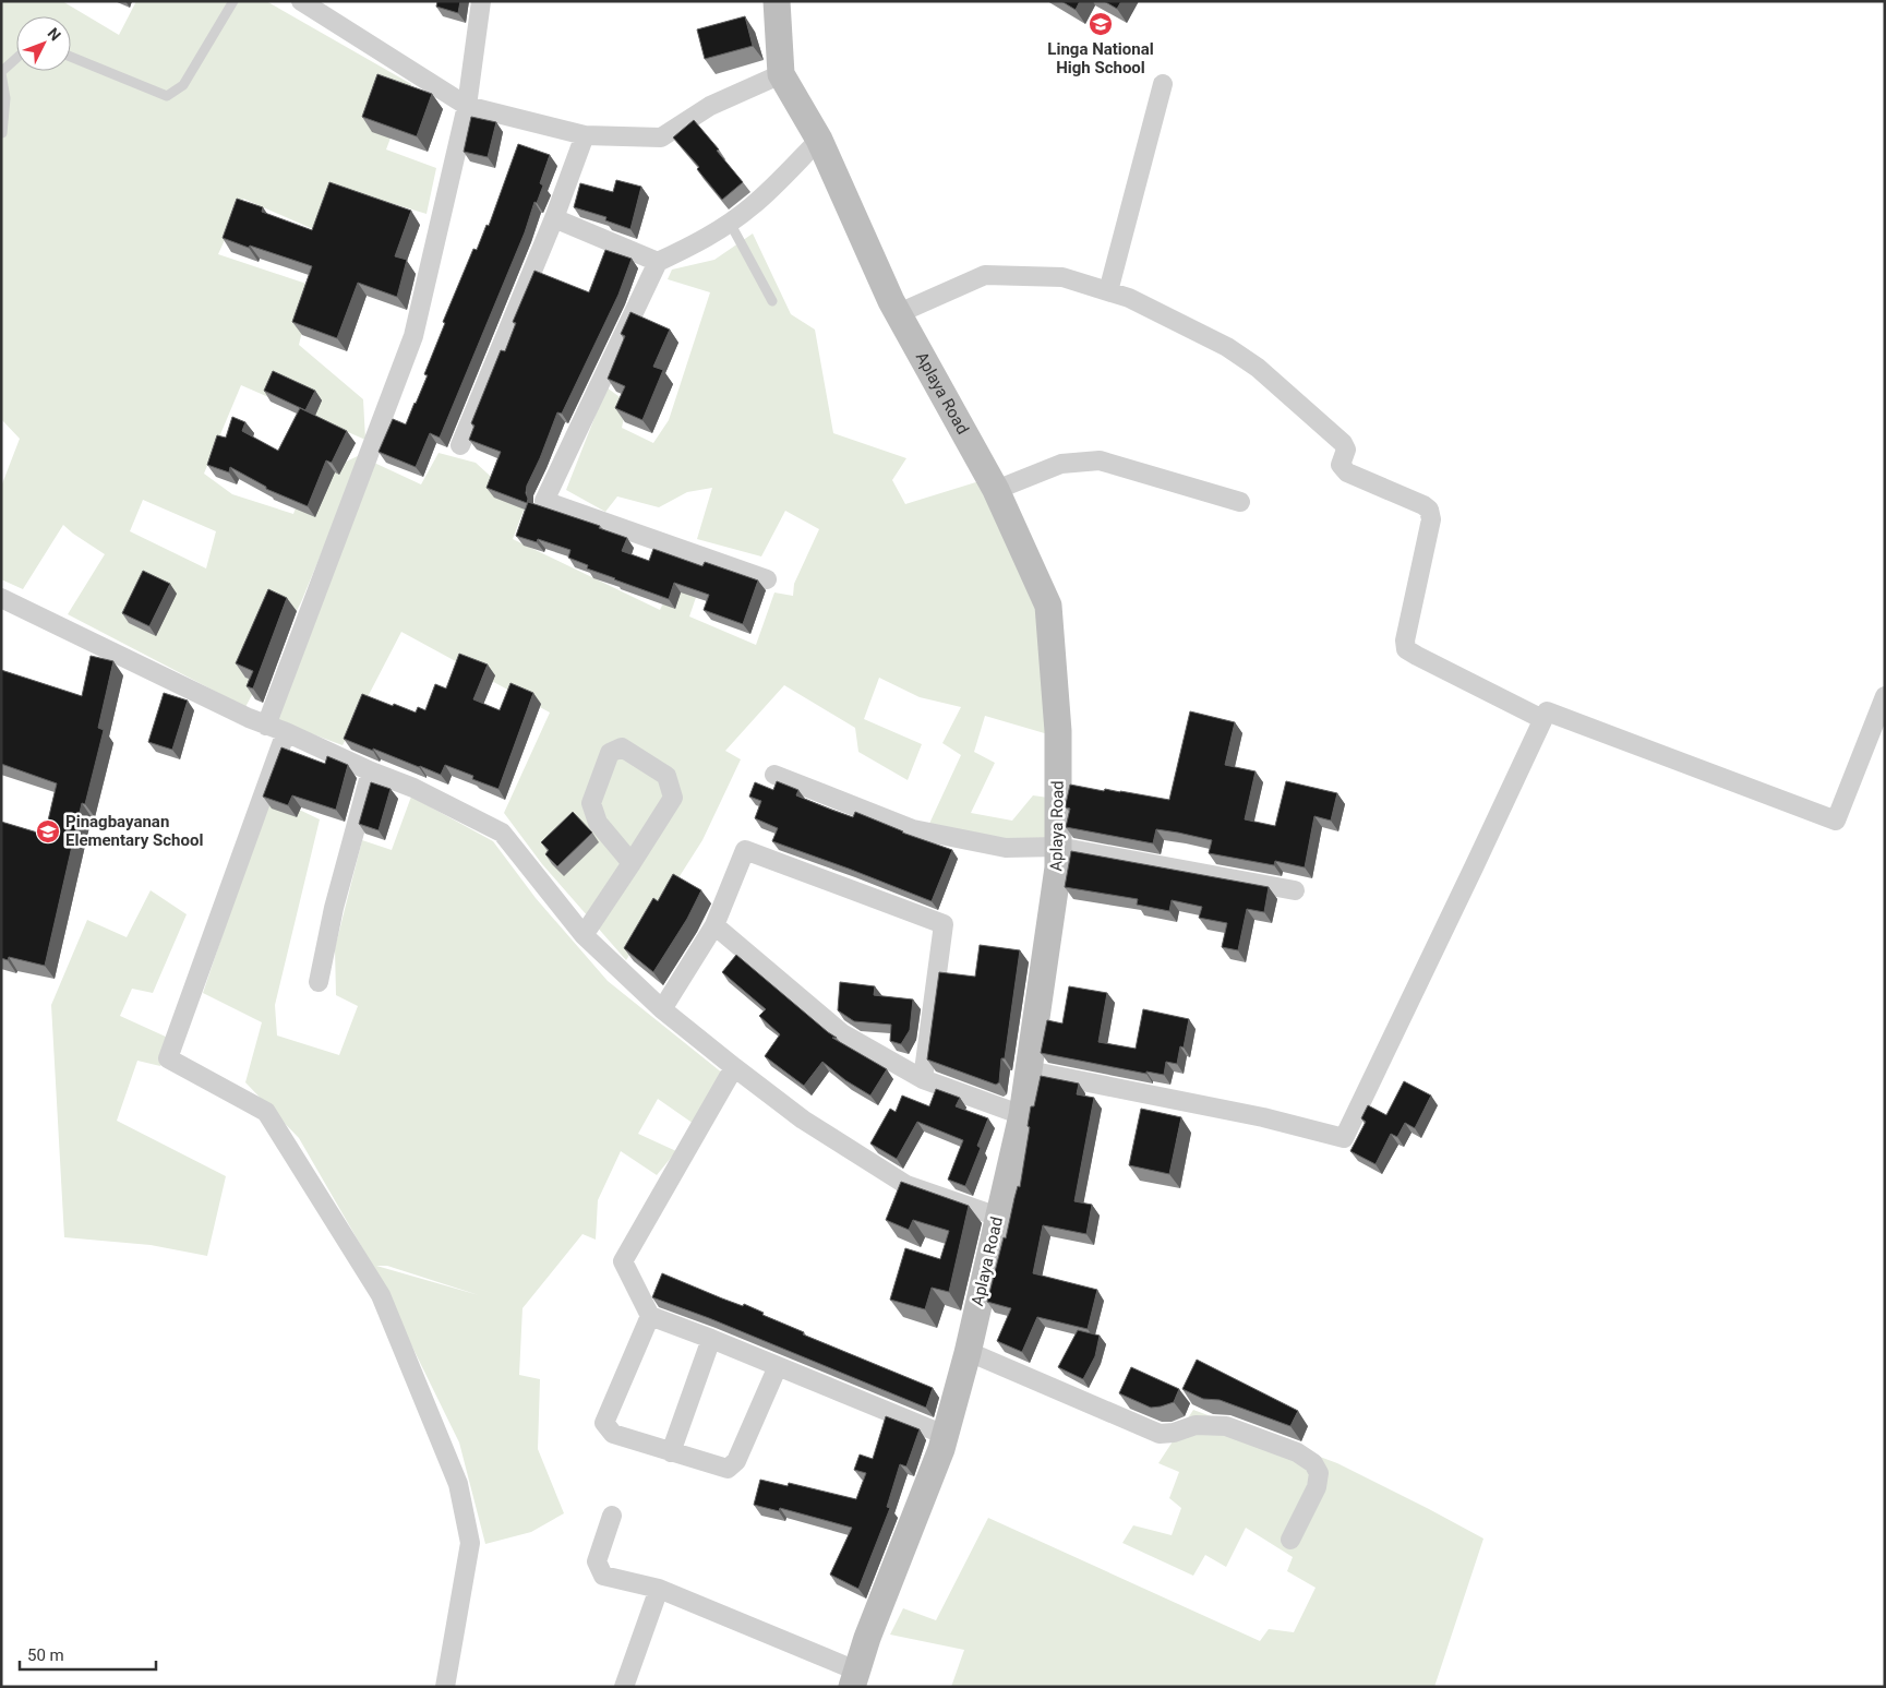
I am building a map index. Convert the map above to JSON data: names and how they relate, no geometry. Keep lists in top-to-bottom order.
{
  "streets": {
    "street": ["Aplaya Road"]
  },
  "places": {
    "school or university": ["Linga National High School", "Pinagbayanan Elementary School"]
  },
  "scale_bar": "50 m",
  "north": "top right"
}
